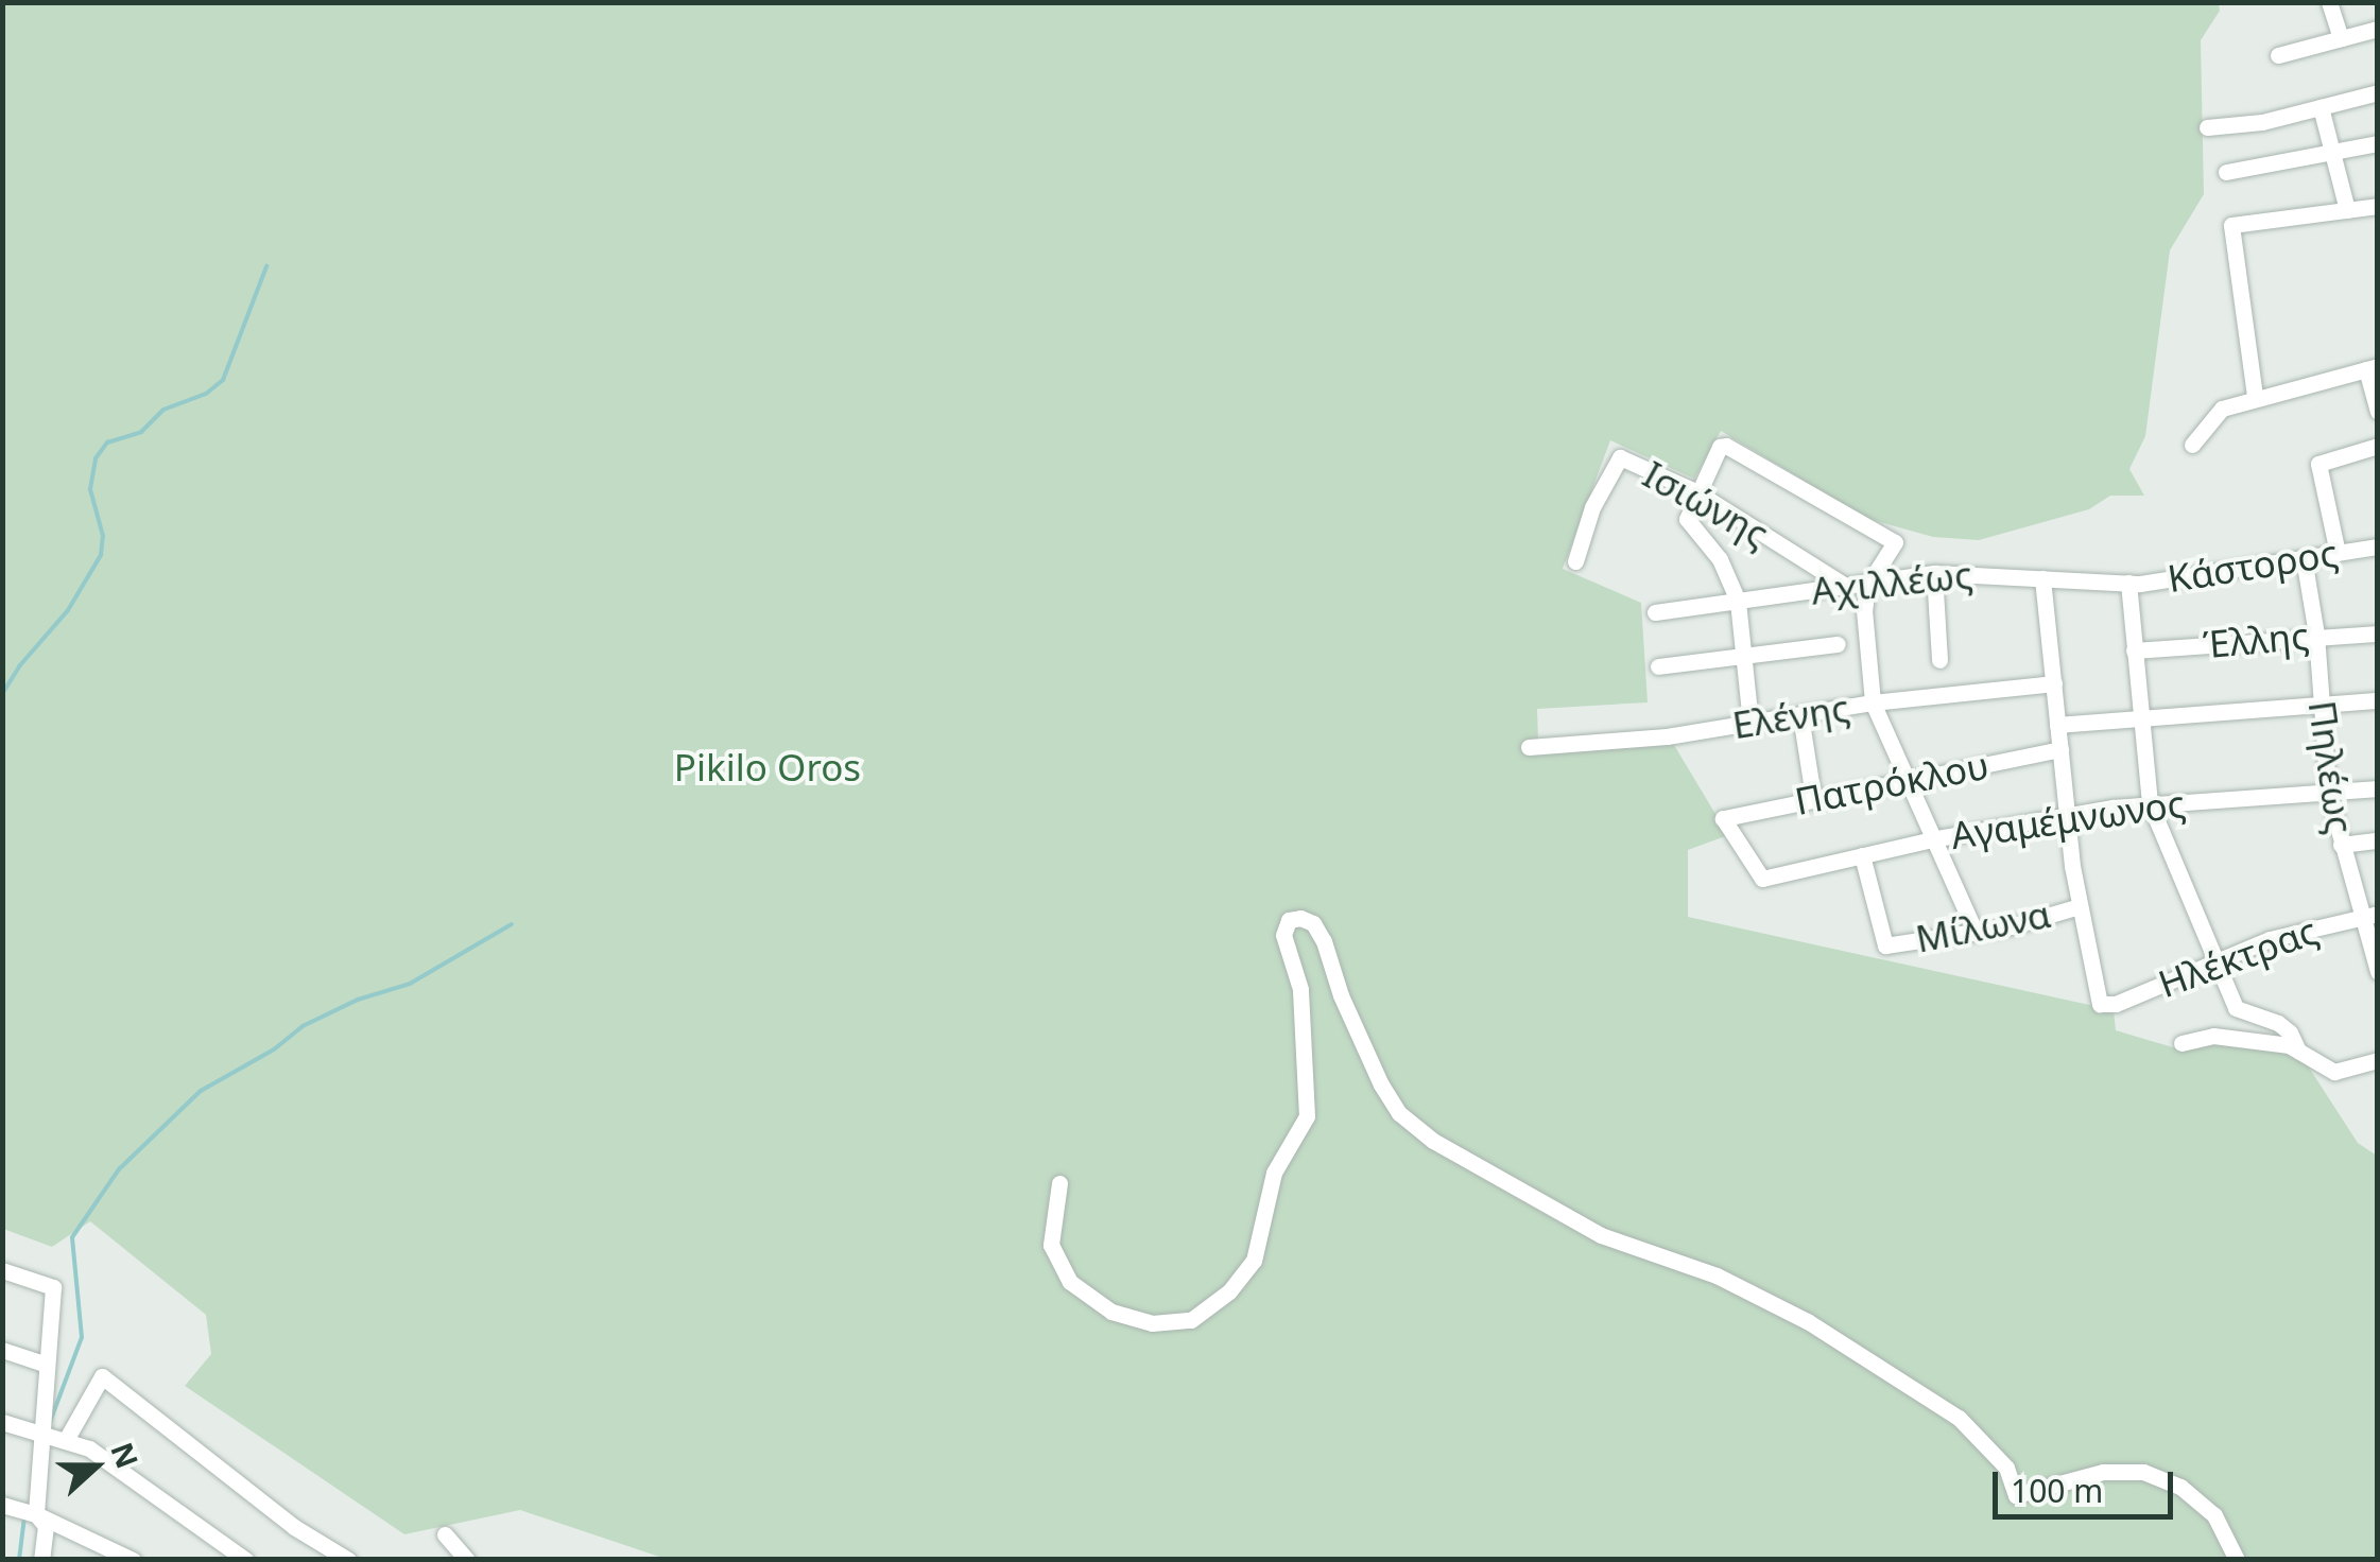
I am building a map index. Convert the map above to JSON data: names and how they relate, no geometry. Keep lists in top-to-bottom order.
{
  "streets": {
    "street": [
      "Ισιώνης",
      "Κάστορος",
      "Αχιλλέως",
      "Έλλης",
      "Ελένης",
      "Πηλέως",
      "Πατρόκλου",
      "Αγαμέμνωνος",
      "Μίλωνα",
      "Ηλέκτρας"
    ]
  },
  "crossings": [
    ["Ισιώνης", "Αχιλλέως"],
    ["Κάστορος", "Αχιλλέως"],
    ["Κάστορος", "Πηλέως"],
    ["Έλλης", "Πηλέως"],
    ["Πηλέως", "Αγαμέμνωνος"],
    ["Πηλέως", "Ηλέκτρας"],
    ["Πατρόκλου", "Αγαμέμνωνος"],
    ["Αγαμέμνωνος", "Μίλωνα"],
    ["Μίλωνα", "Ηλέκτρας"]
  ],
  "parks": ["Pikilo Oros"],
  "scale_bar": "100 m",
  "north": "right"
}
